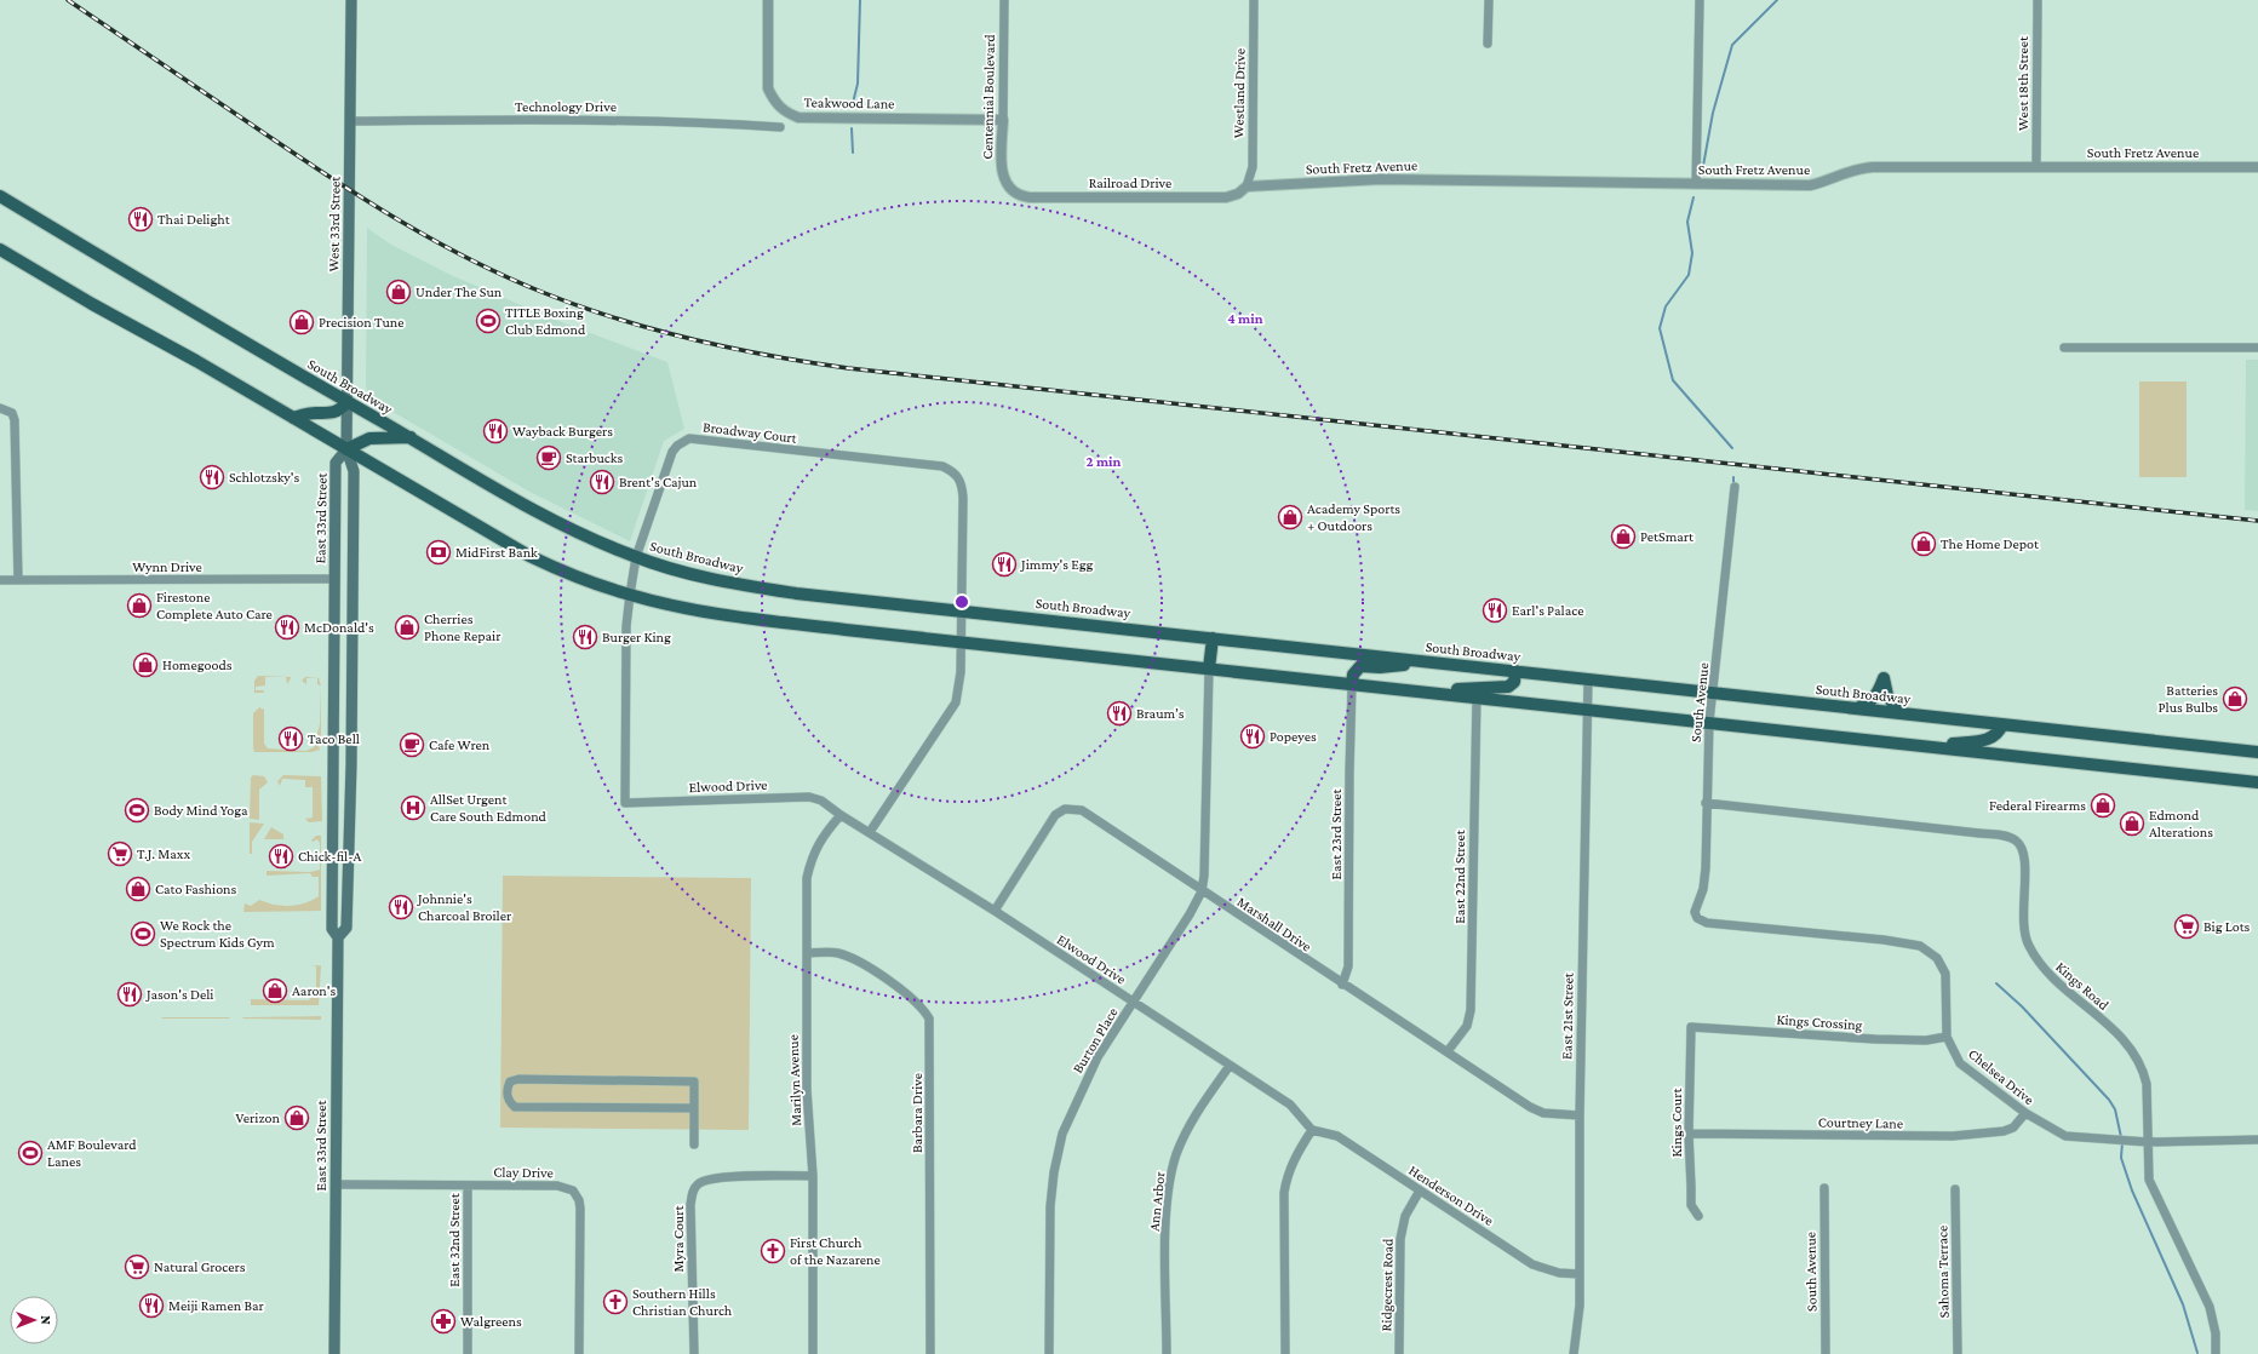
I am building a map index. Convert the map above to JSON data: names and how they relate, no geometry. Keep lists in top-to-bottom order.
{
  "streets": {
    "main road": ["West 33rd Street", "South Broadway", "East 33rd Street"],
    "street": [
      "West 18th Street",
      "Westland Drive",
      "Centennial Boulevard",
      "Teakwood Lane",
      "Technology Drive",
      "South Fretz Avenue",
      "Railroad Drive",
      "Broadway Court",
      "Wynn Drive",
      "South Avenue",
      "Elwood Drive",
      "East 23rd Street",
      "East 22nd Street",
      "Marshall Drive",
      "Kings Road",
      "East 21st Street",
      "Kings Crossing",
      "Burton Place",
      "Chelsea Drive",
      "Marilyn Avenue",
      "Barbara Drive",
      "Kings Court",
      "Courtney Lane",
      "Clay Drive",
      "Henderson Drive",
      "Ann Arbor",
      "Myra Court",
      "East 32nd Street",
      "Sahoma Terrace",
      "Ridgecrest Road"
    ]
  },
  "crossings": [
    ["West 18th Street", "South Fretz Avenue"],
    ["Westland Drive", "South Fretz Avenue"],
    ["Westland Drive", "Railroad Drive"],
    ["Centennial Boulevard", "Teakwood Lane"],
    ["Centennial Boulevard", "Railroad Drive"],
    ["Technology Drive", "West 33rd Street"],
    ["South Fretz Avenue", "Railroad Drive"],
    ["West 33rd Street", "South Broadway"],
    ["West 33rd Street", "East 33rd Street"],
    ["South Broadway", "Broadway Court"],
    ["South Broadway", "South Avenue"],
    ["South Broadway", "East 21st Street"],
    ["Broadway Court", "Elwood Drive"],
    ["East 33rd Street", "Wynn Drive"],
    ["East 33rd Street", "Clay Drive"],
    ["South Avenue", "Kings Road"],
    ["South Avenue", "Chelsea Drive"],
    ["Elwood Drive", "Marshall Drive"],
    ["Elwood Drive", "Burton Place"],
    ["Elwood Drive", "Marilyn Avenue"],
    ["Elwood Drive", "Henderson Drive"],
    ["Elwood Drive", "Ann Arbor"],
    ["East 23rd Street", "Marshall Drive"],
    ["East 22nd Street", "Marshall Drive"],
    ["Marshall Drive", "East 21st Street"],
    ["Marshall Drive", "Burton Place"],
    ["Kings Road", "Chelsea Drive"],
    ["East 21st Street", "Henderson Drive"],
    ["Kings Crossing", "Chelsea Drive"],
    ["Kings Crossing", "Kings Court"],
    ["Chelsea Drive", "Courtney Lane"],
    ["Marilyn Avenue", "Barbara Drive"],
    ["Marilyn Avenue", "Myra Court"],
    ["Kings Court", "Courtney Lane"],
    ["Clay Drive", "East 32nd Street"],
    ["Henderson Drive", "Ridgecrest Road"]
  ],
  "places": {
    "restaurant": [
      "Thai Delight",
      "Wayback Burgers",
      "Schlotzsky's",
      "Brent's Cajun",
      "Jimmy's Egg",
      "Earl's Palace",
      "McDonald's",
      "Burger King",
      "Braum’s",
      "Popeyes",
      "Taco Bell",
      "Chick-fil-A",
      "Johnnie's Charcoal Broiler",
      "Jason's Deli",
      "Meiji Ramen Bar"
    ],
    "shop": [
      "Under The Sun",
      "Precision Tune",
      "Academy Sports + Outdoors",
      "PetSmart",
      "The Home Depot",
      "Firestone Complete Auto Care",
      "Cherries Phone Repair",
      "Homegoods",
      "Batteries Plus Bulbs",
      "Federal Firearms",
      "Edmond Alterations",
      "Cato Fashions",
      "Aaron's",
      "Verizon"
    ],
    "sports": [
      "TITLE Boxing Club Edmond",
      "Body Mind Yoga",
      "We Rock the Spectrum Kids Gym",
      "AMF Boulevard Lanes"
    ],
    "cafe": ["Starbucks", "Cafe Wren"],
    "bank": ["MidFirst Bank"],
    "hospital": ["AllSet Urgent Care South Edmond"],
    "supermarket": ["T.J. Maxx", "Big Lots", "Natural Grocers"],
    "church": ["First Church of the Nazarene", "Southern Hills Christian Church"],
    "pharmacy": ["Walgreens"]
  },
  "north": "right",
  "rings": ["4 min", "2 min"]
}
